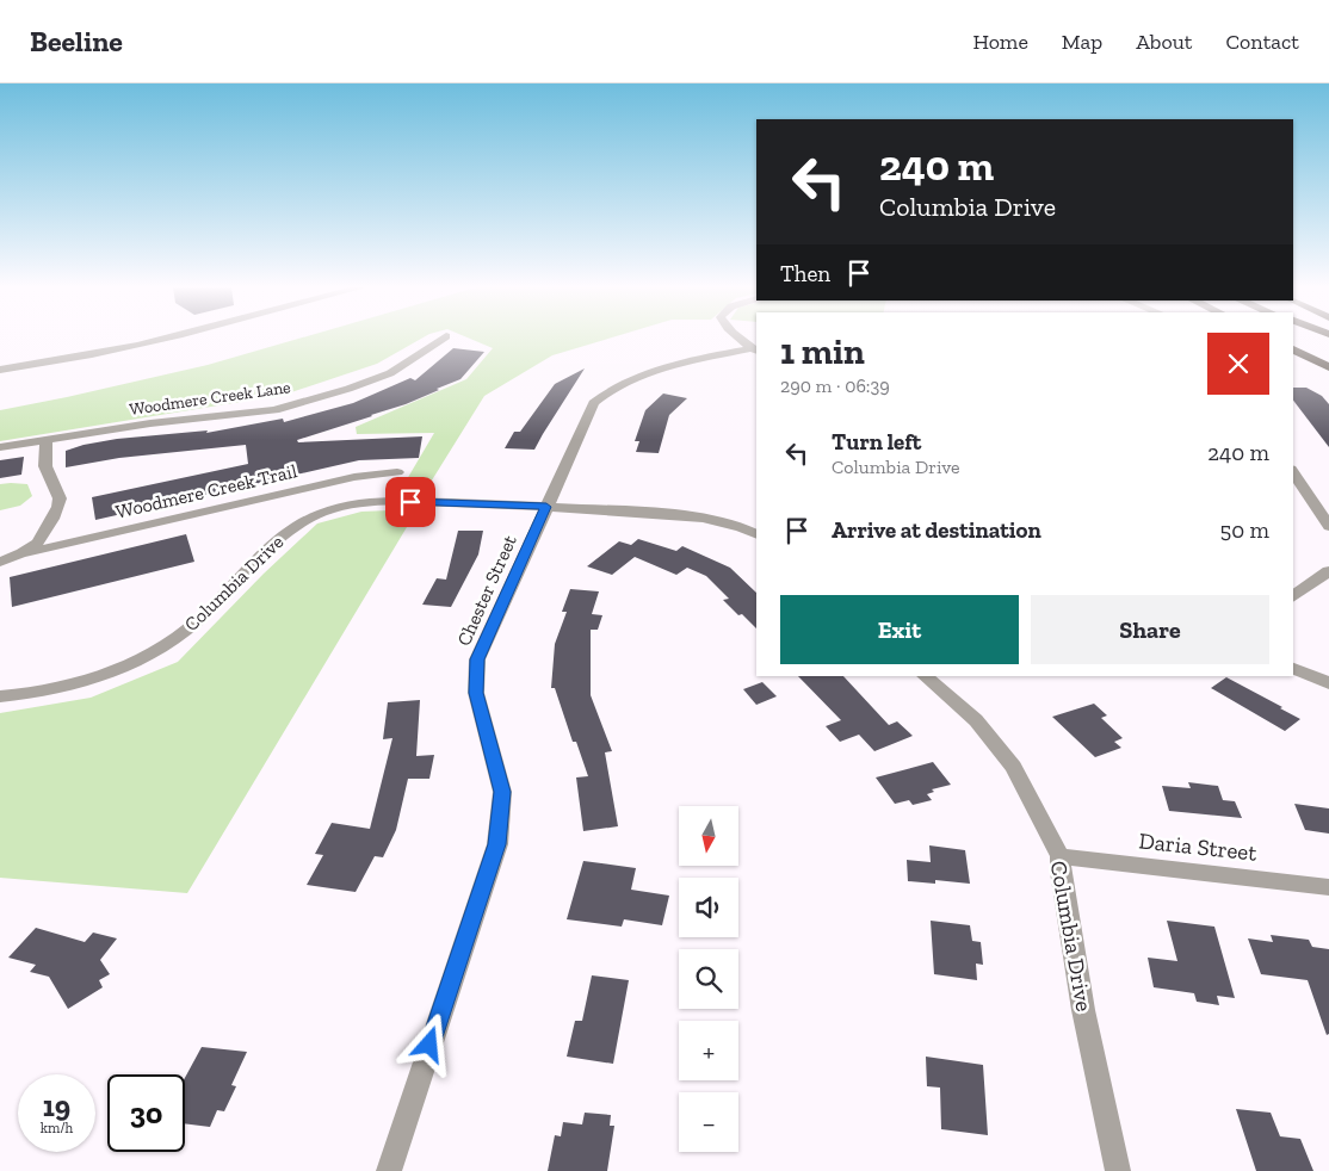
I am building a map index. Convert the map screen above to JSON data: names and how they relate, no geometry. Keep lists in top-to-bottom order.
{
  "streets": {
    "street": [
      "Woodmere Creek Lane",
      "Woodmere Creek Trail",
      "Columbia Drive",
      "Chester Street",
      "Daria Street"
    ]
  },
  "crossings": [
    ["Columbia Drive", "Chester Street"],
    ["Columbia Drive", "Daria Street"]
  ],
  "north": "bottom",
  "page": {
    "header": "Beeline",
    "nav": [
      "Home",
      "Map",
      "About",
      "Contact"
    ],
    "turn": ["240 m", "Columbia Drive"],
    "then": "Then",
    "heading": ["1 min", "290 m · 06:39"],
    "list": [
      {
        "name": "Turn left",
        "note": "Columbia Drive",
        "value": "240 m"
      },
      {
        "name": "Arrive at destination",
        "value": "50 m"
      }
    ],
    "buttons": ["Exit", "Share"],
    "map_buttons": ["+", "−"],
    "speed": "19 km/h",
    "limit": "30"
  }
}
